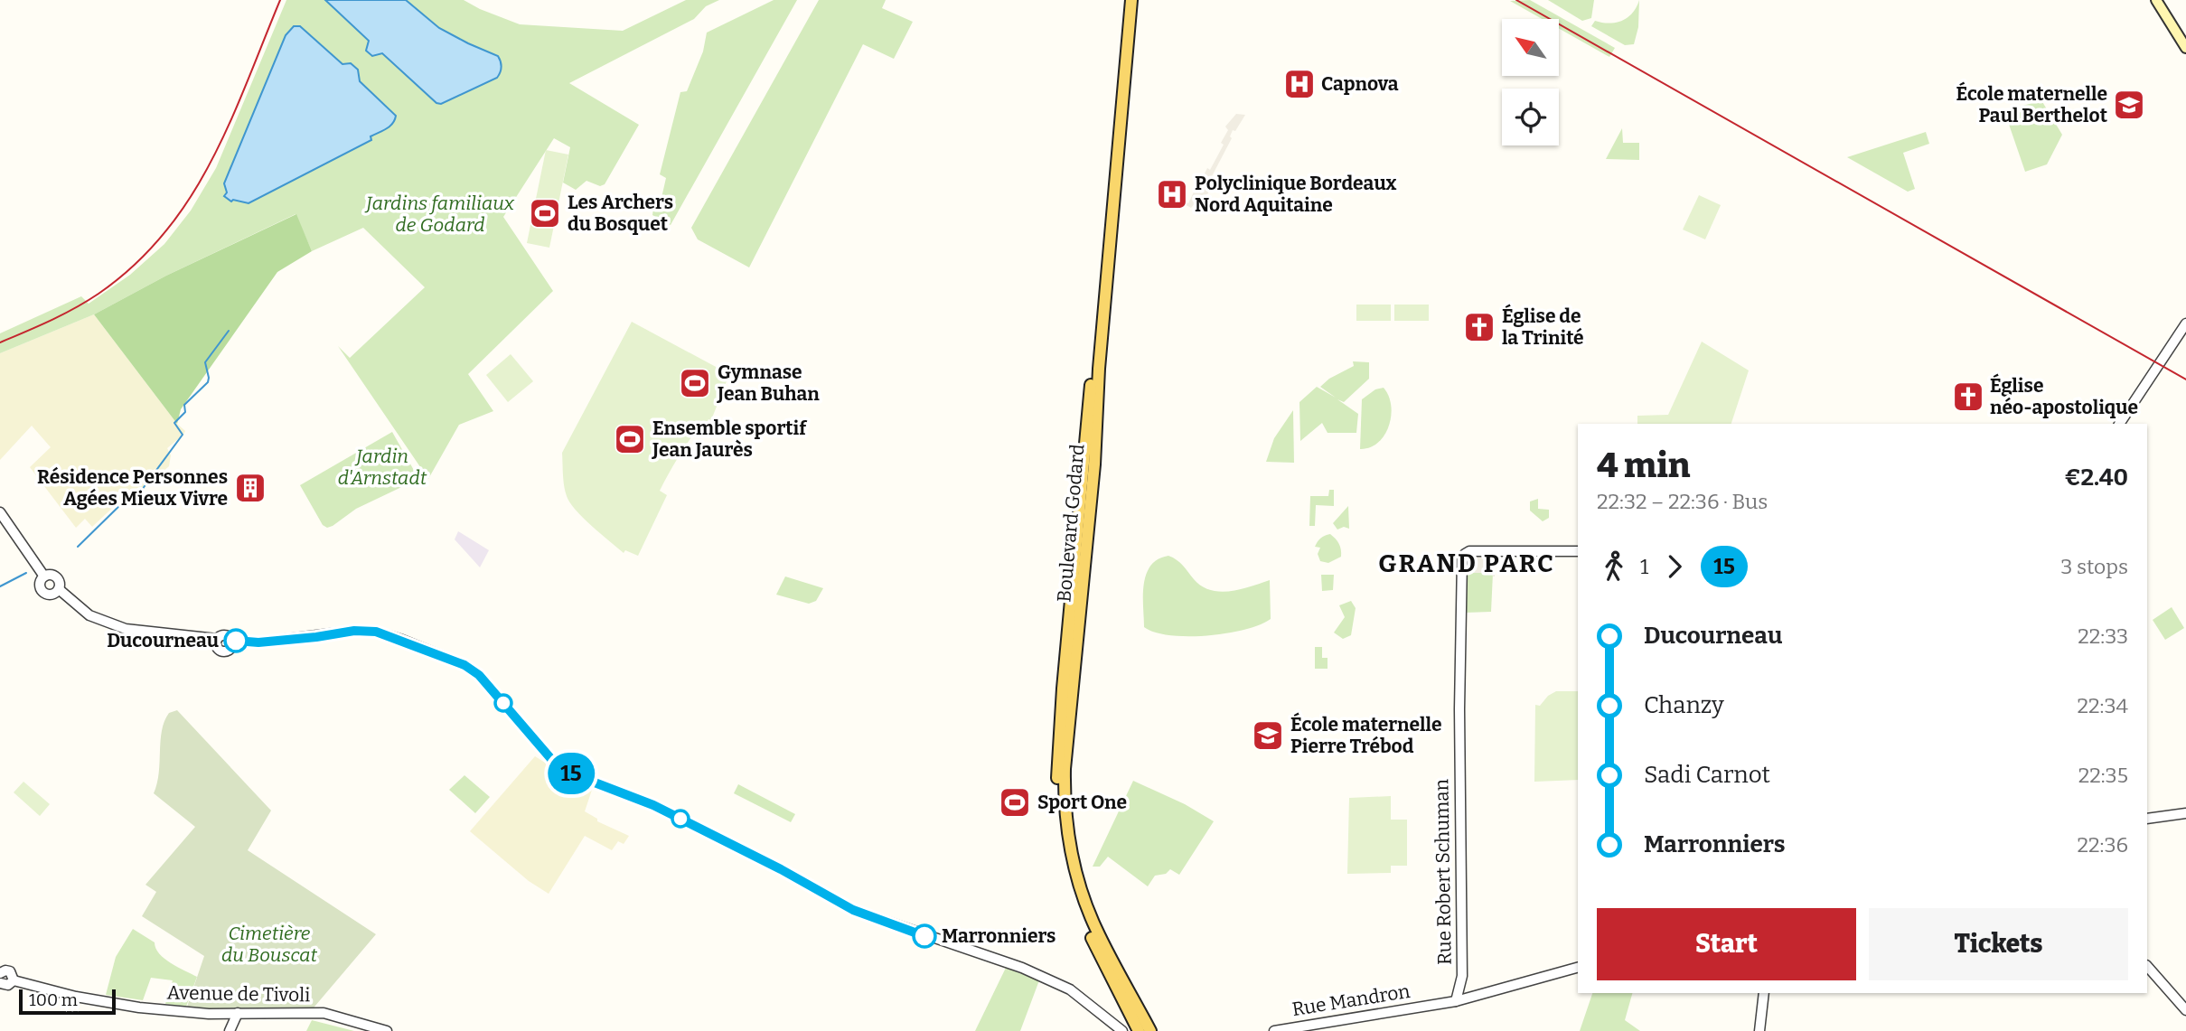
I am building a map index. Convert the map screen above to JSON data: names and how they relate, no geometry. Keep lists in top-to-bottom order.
{
  "streets": {
    "main road": ["Boulevard Godard"],
    "street": ["Rue Robert Schuman", "Avenue de Tivoli", "Rue Mandron"]
  },
  "crossings": [
    ["Rue Robert Schuman", "Rue Mandron"]
  ],
  "districts": ["GRAND PARC"],
  "parks": ["Jardins familiaux de Godard", "Jardin d'Arnstadt", "Cimetière du Bouscat"],
  "places": {
    "hospital": ["Capnova", "Polyclinique Bordeaux Nord Aquitaine"],
    "school or university": ["École maternelle Paul Berthelot", "École maternelle Pierre Trébod"],
    "sports": [
      "Les Archers du Bosquet",
      "Gymnase Jean Buhan",
      "Ensemble sportif Jean Jaurès",
      "Sport One"
    ],
    "church": ["Église de la Trinité", "Église néo-apostolique"],
    "building": ["Résidence Personnes Agées Mieux Vivre"],
    "other": ["Ducourneau", "Marronniers"]
  },
  "lines": ["bus line 15"],
  "scale_bar": "100 m",
  "north": "top left",
  "page": {
    "on_map": "15",
    "heading": ["4 min", "22:32 – 22:36 · Bus", "€2.40"],
    "legs": ["1", "15", "3 stops"],
    "list": [
      {
        "name": "Ducourneau",
        "value": "22:33"
      },
      {
        "name": "Chanzy",
        "value": "22:34"
      },
      {
        "name": "Sadi Carnot",
        "value": "22:35"
      },
      {
        "name": "Marronniers",
        "value": "22:36"
      }
    ],
    "buttons": ["Start", "Tickets"],
    "scale": "100 m"
  }
}
